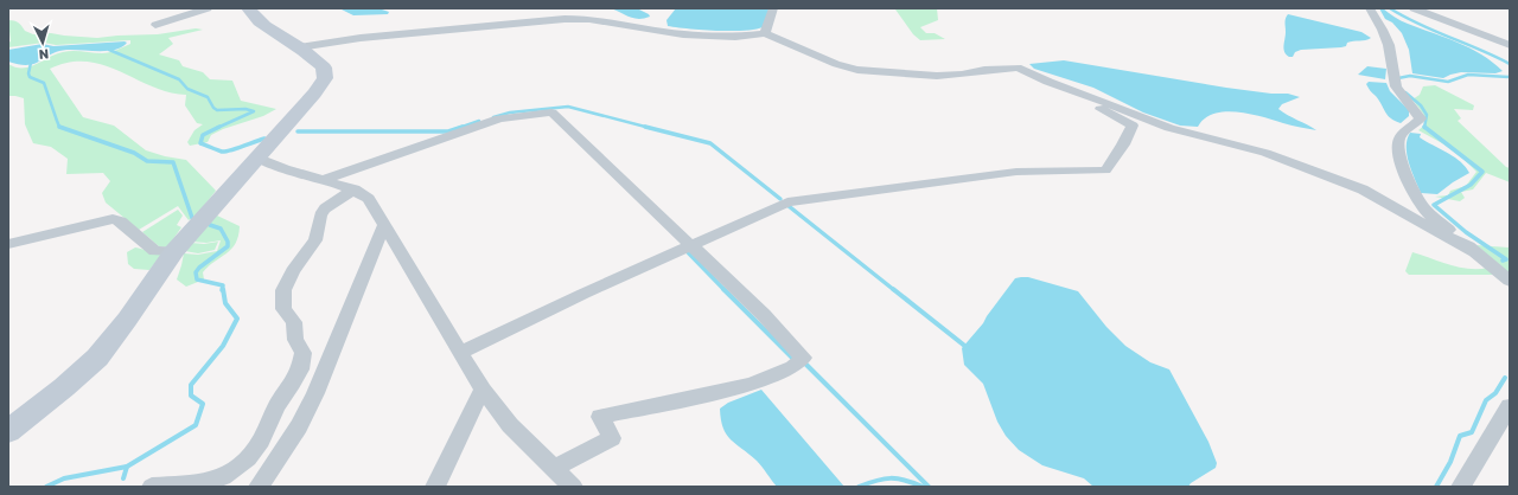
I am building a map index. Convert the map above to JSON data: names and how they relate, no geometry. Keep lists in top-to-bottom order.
{
  "north": "bottom"
}
